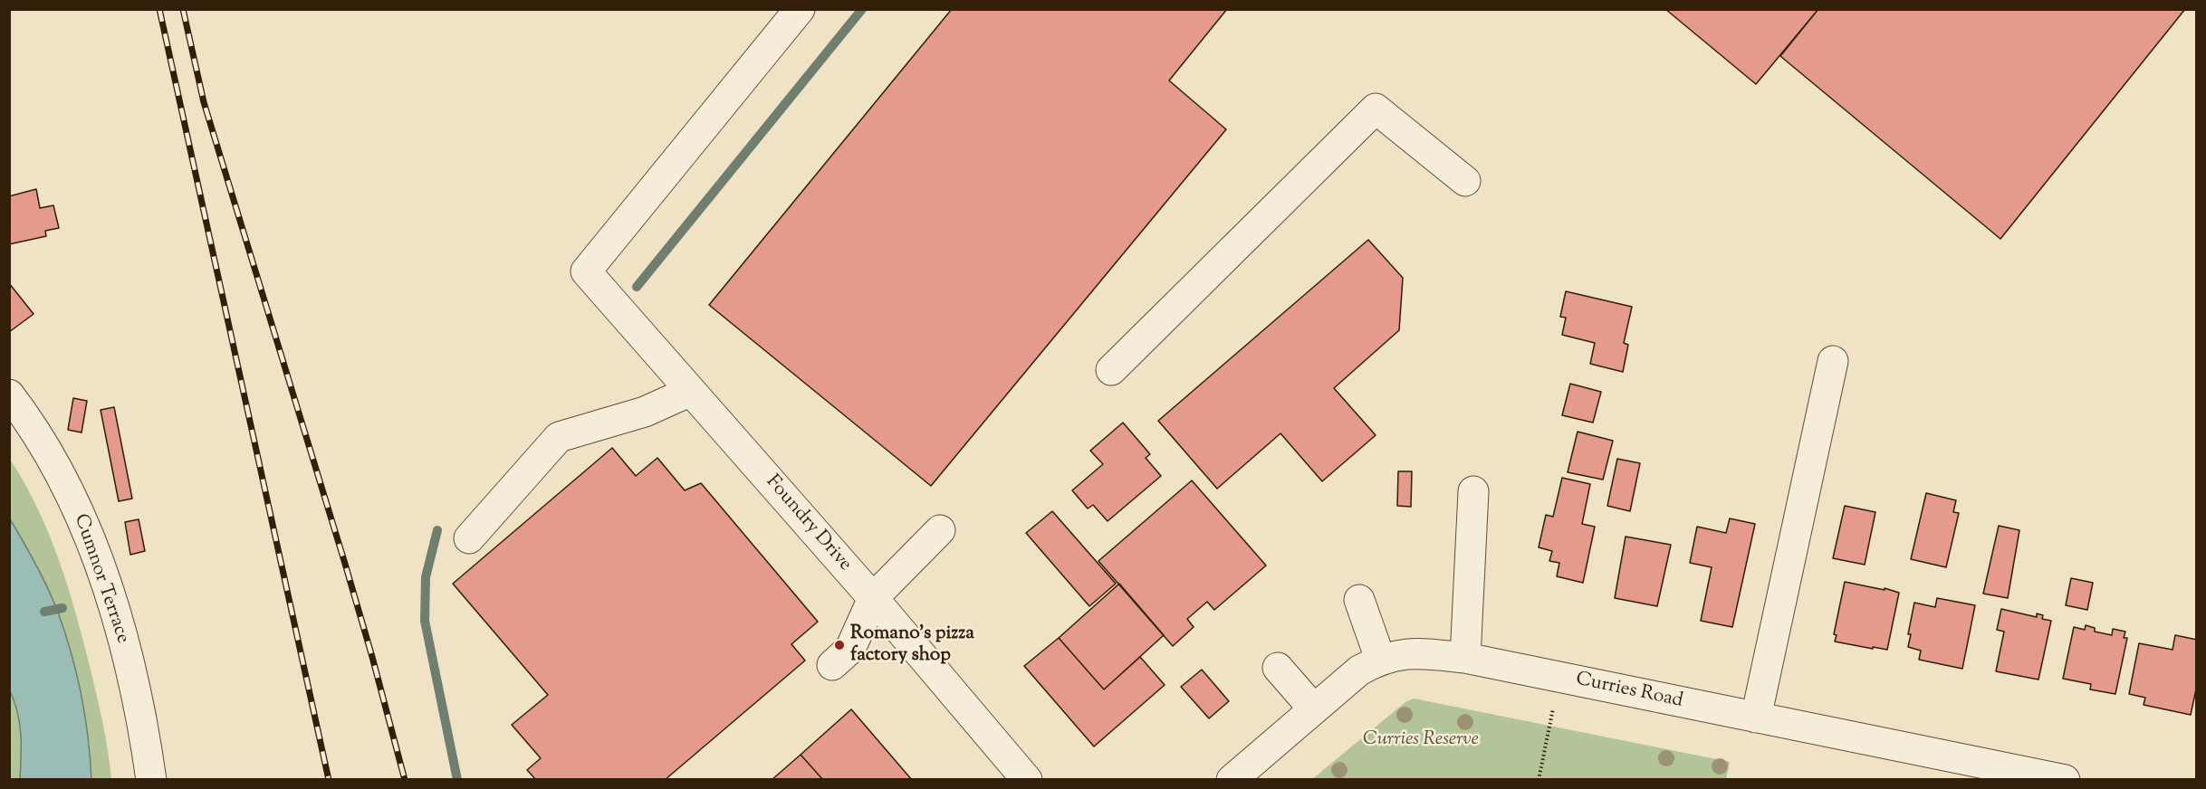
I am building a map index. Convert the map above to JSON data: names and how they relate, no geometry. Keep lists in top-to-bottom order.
{
  "streets": {
    "street": ["Foundry Drive", "Cumnor Terrace", "Curries Road"]
  },
  "parks": ["Curries Reserve"],
  "places": ["Romano's pizza factory shop"]
}
